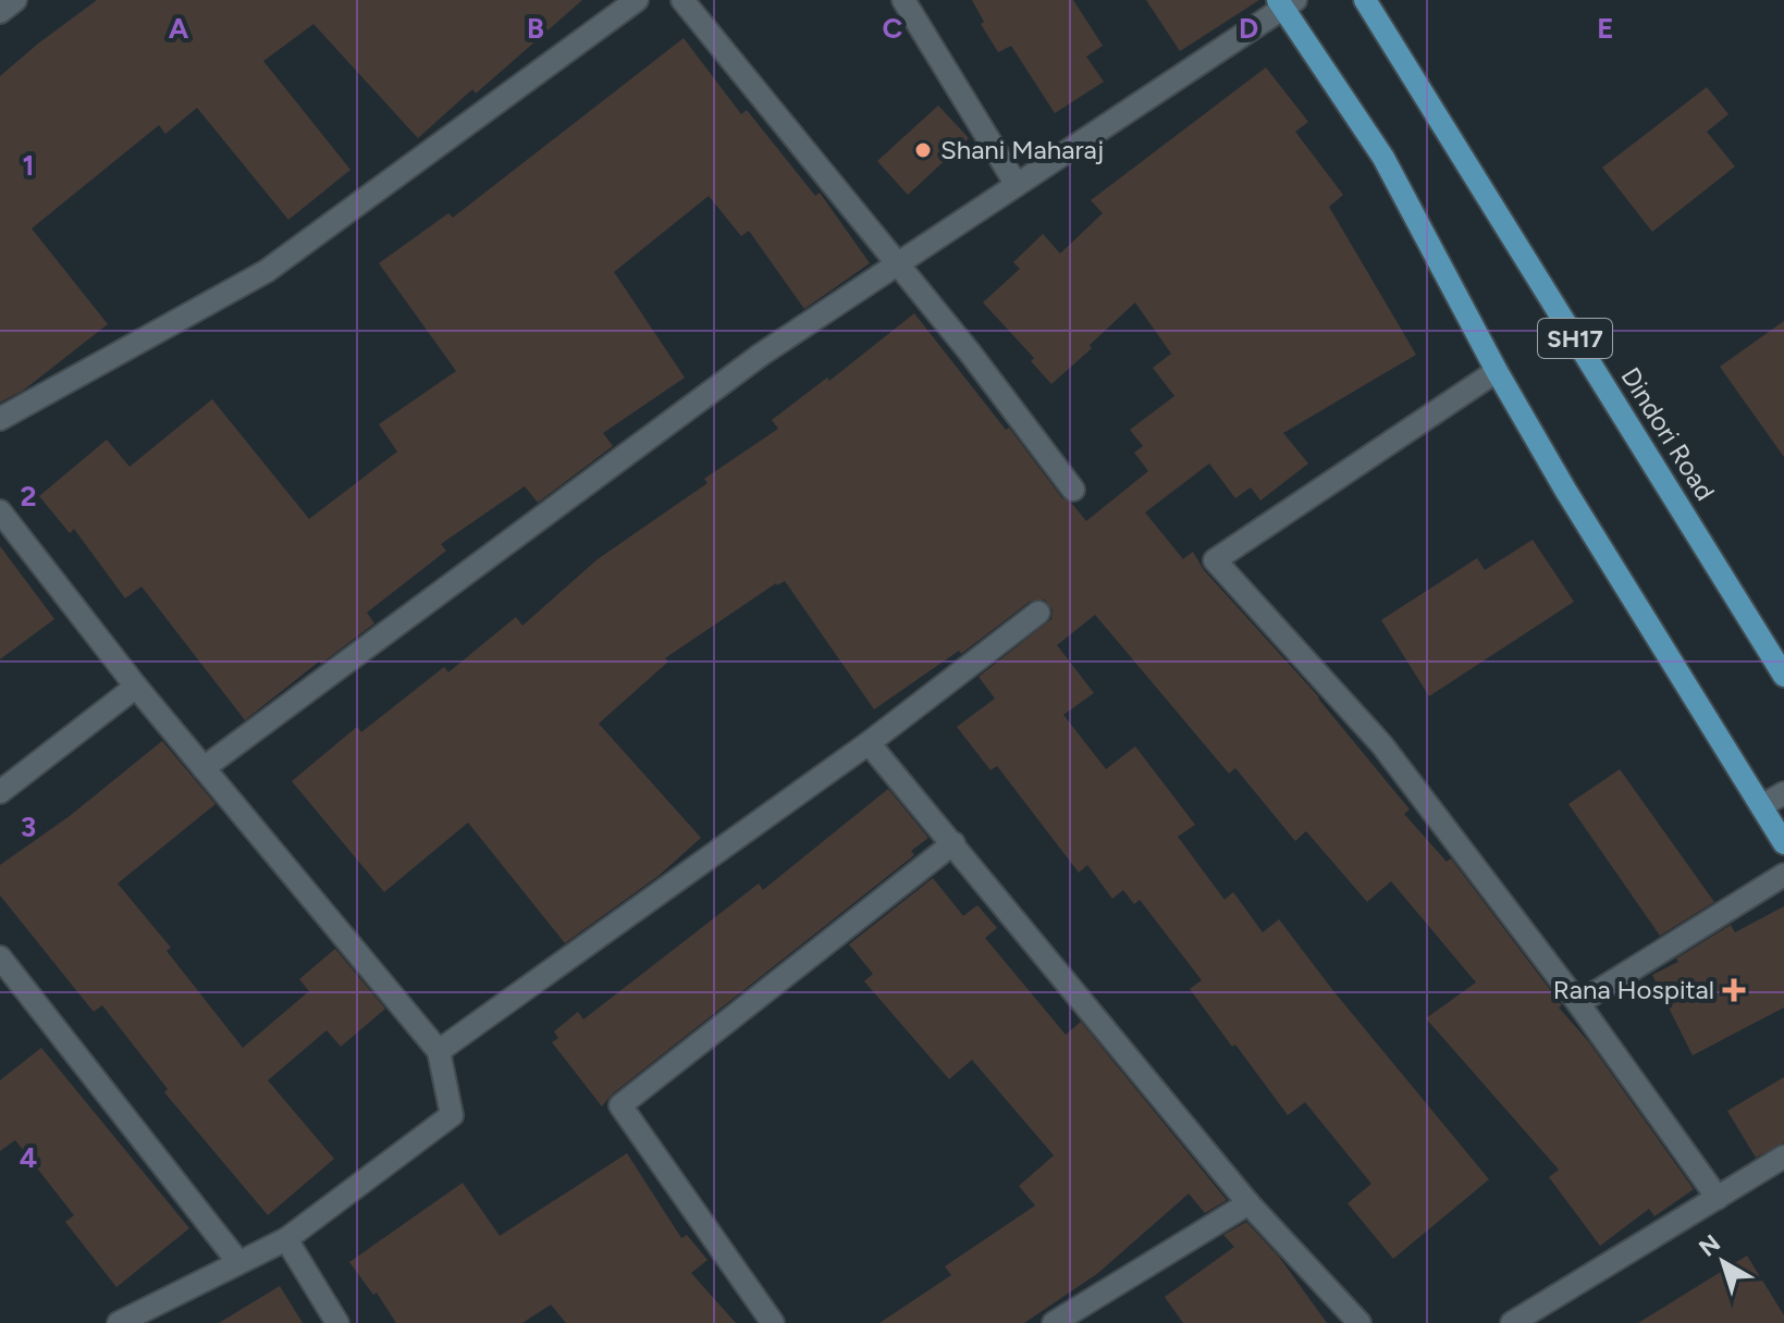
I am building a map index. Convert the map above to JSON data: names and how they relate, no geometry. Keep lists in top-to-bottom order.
{
  "streets": {
    "main road": ["SH17", "Dindori Road"]
  },
  "places": {
    "other": ["Shani Maharaj"],
    "health": ["Rana Hospital"]
  },
  "north": "top left",
  "grid": {
    "columns": [
      "A",
      "B",
      "C",
      "D",
      "E"
    ],
    "rows": [
      "1",
      "2",
      "3",
      "4"
    ]
  }
}
